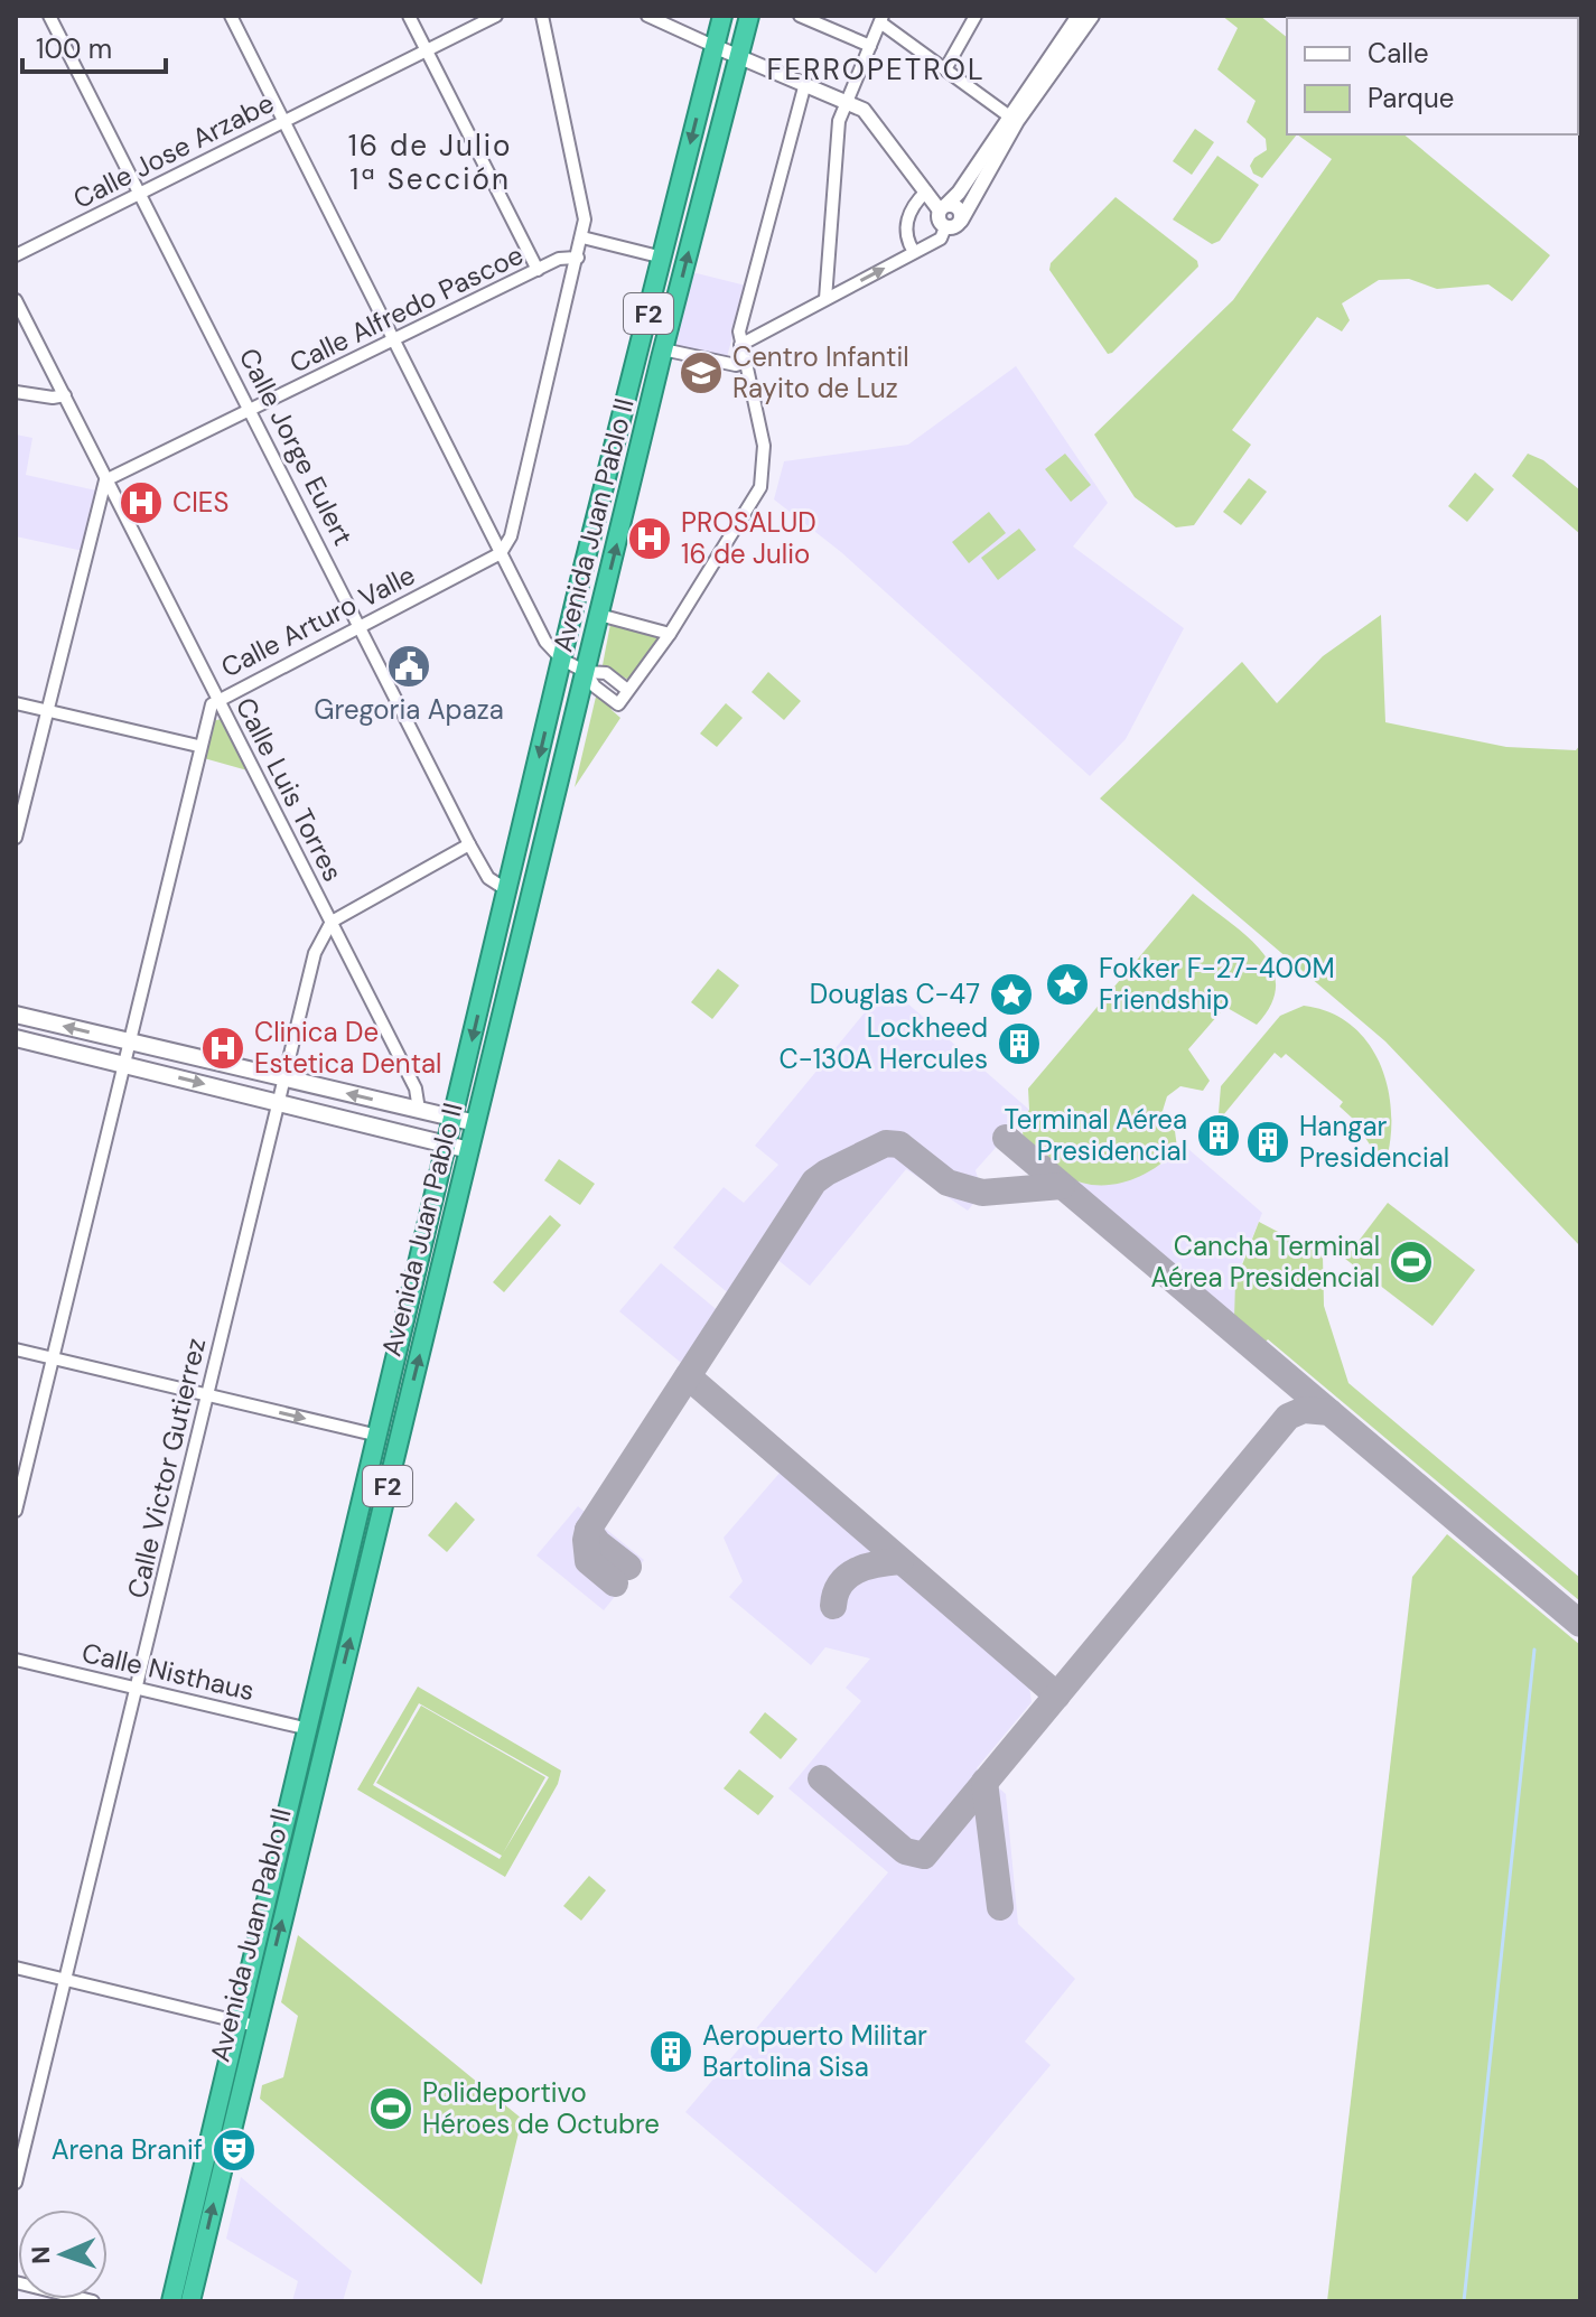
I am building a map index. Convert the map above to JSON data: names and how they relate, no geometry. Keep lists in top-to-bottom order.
{
  "streets": {
    "highway": ["F2", "Avenida Juan Pablo II"],
    "street": [
      "Calle Jose Arzabe",
      "Calle Alfredo Pascoe",
      "Calle Jorge Eulert",
      "Calle Arturo Valle",
      "Calle Luis Torres",
      "Calle Victor Gutierrez",
      "Calle Nisthaus"
    ]
  },
  "crossings": [
    ["Calle Jose Arzabe", "Calle Jorge Eulert"],
    ["Calle Alfredo Pascoe", "Calle Jorge Eulert"],
    ["Calle Alfredo Pascoe", "Calle Luis Torres"],
    ["Calle Jorge Eulert", "Avenida Juan Pablo II"],
    ["Calle Jorge Eulert", "Calle Arturo Valle"],
    ["Avenida Juan Pablo II", "Calle Nisthaus"],
    ["Calle Arturo Valle", "Calle Luis Torres"],
    ["Calle Luis Torres", "Calle Victor Gutierrez"],
    ["Calle Victor Gutierrez", "Calle Nisthaus"]
  ],
  "districts": ["FERROPETROL", "16 de Julio 1ª Sección"],
  "places": {
    "school or university": ["Centro Infantil Rayito de Luz"],
    "hospital": ["CIES", "PROSALUD 16 de Julio", "Clinica De Estetica Dental"],
    "public building": ["Gregoria Apaza"],
    "place": ["Fokker F-27-400M Friendship", "Douglas C-47"],
    "building": [
      "Lockheed C-130A Hercules",
      "Terminal Aérea Presidencial",
      "Hangar Presidencial",
      "Aeropuerto Militar Bartolina Sisa"
    ],
    "sports": ["Cancha Terminal Aérea Presidencial", "Polideportivo Héroes de Octubre"],
    "theatre": ["Arena Branif"]
  },
  "legend": ["Calle", "Parque"],
  "scale_bar": "100 m",
  "north": "left"
}
